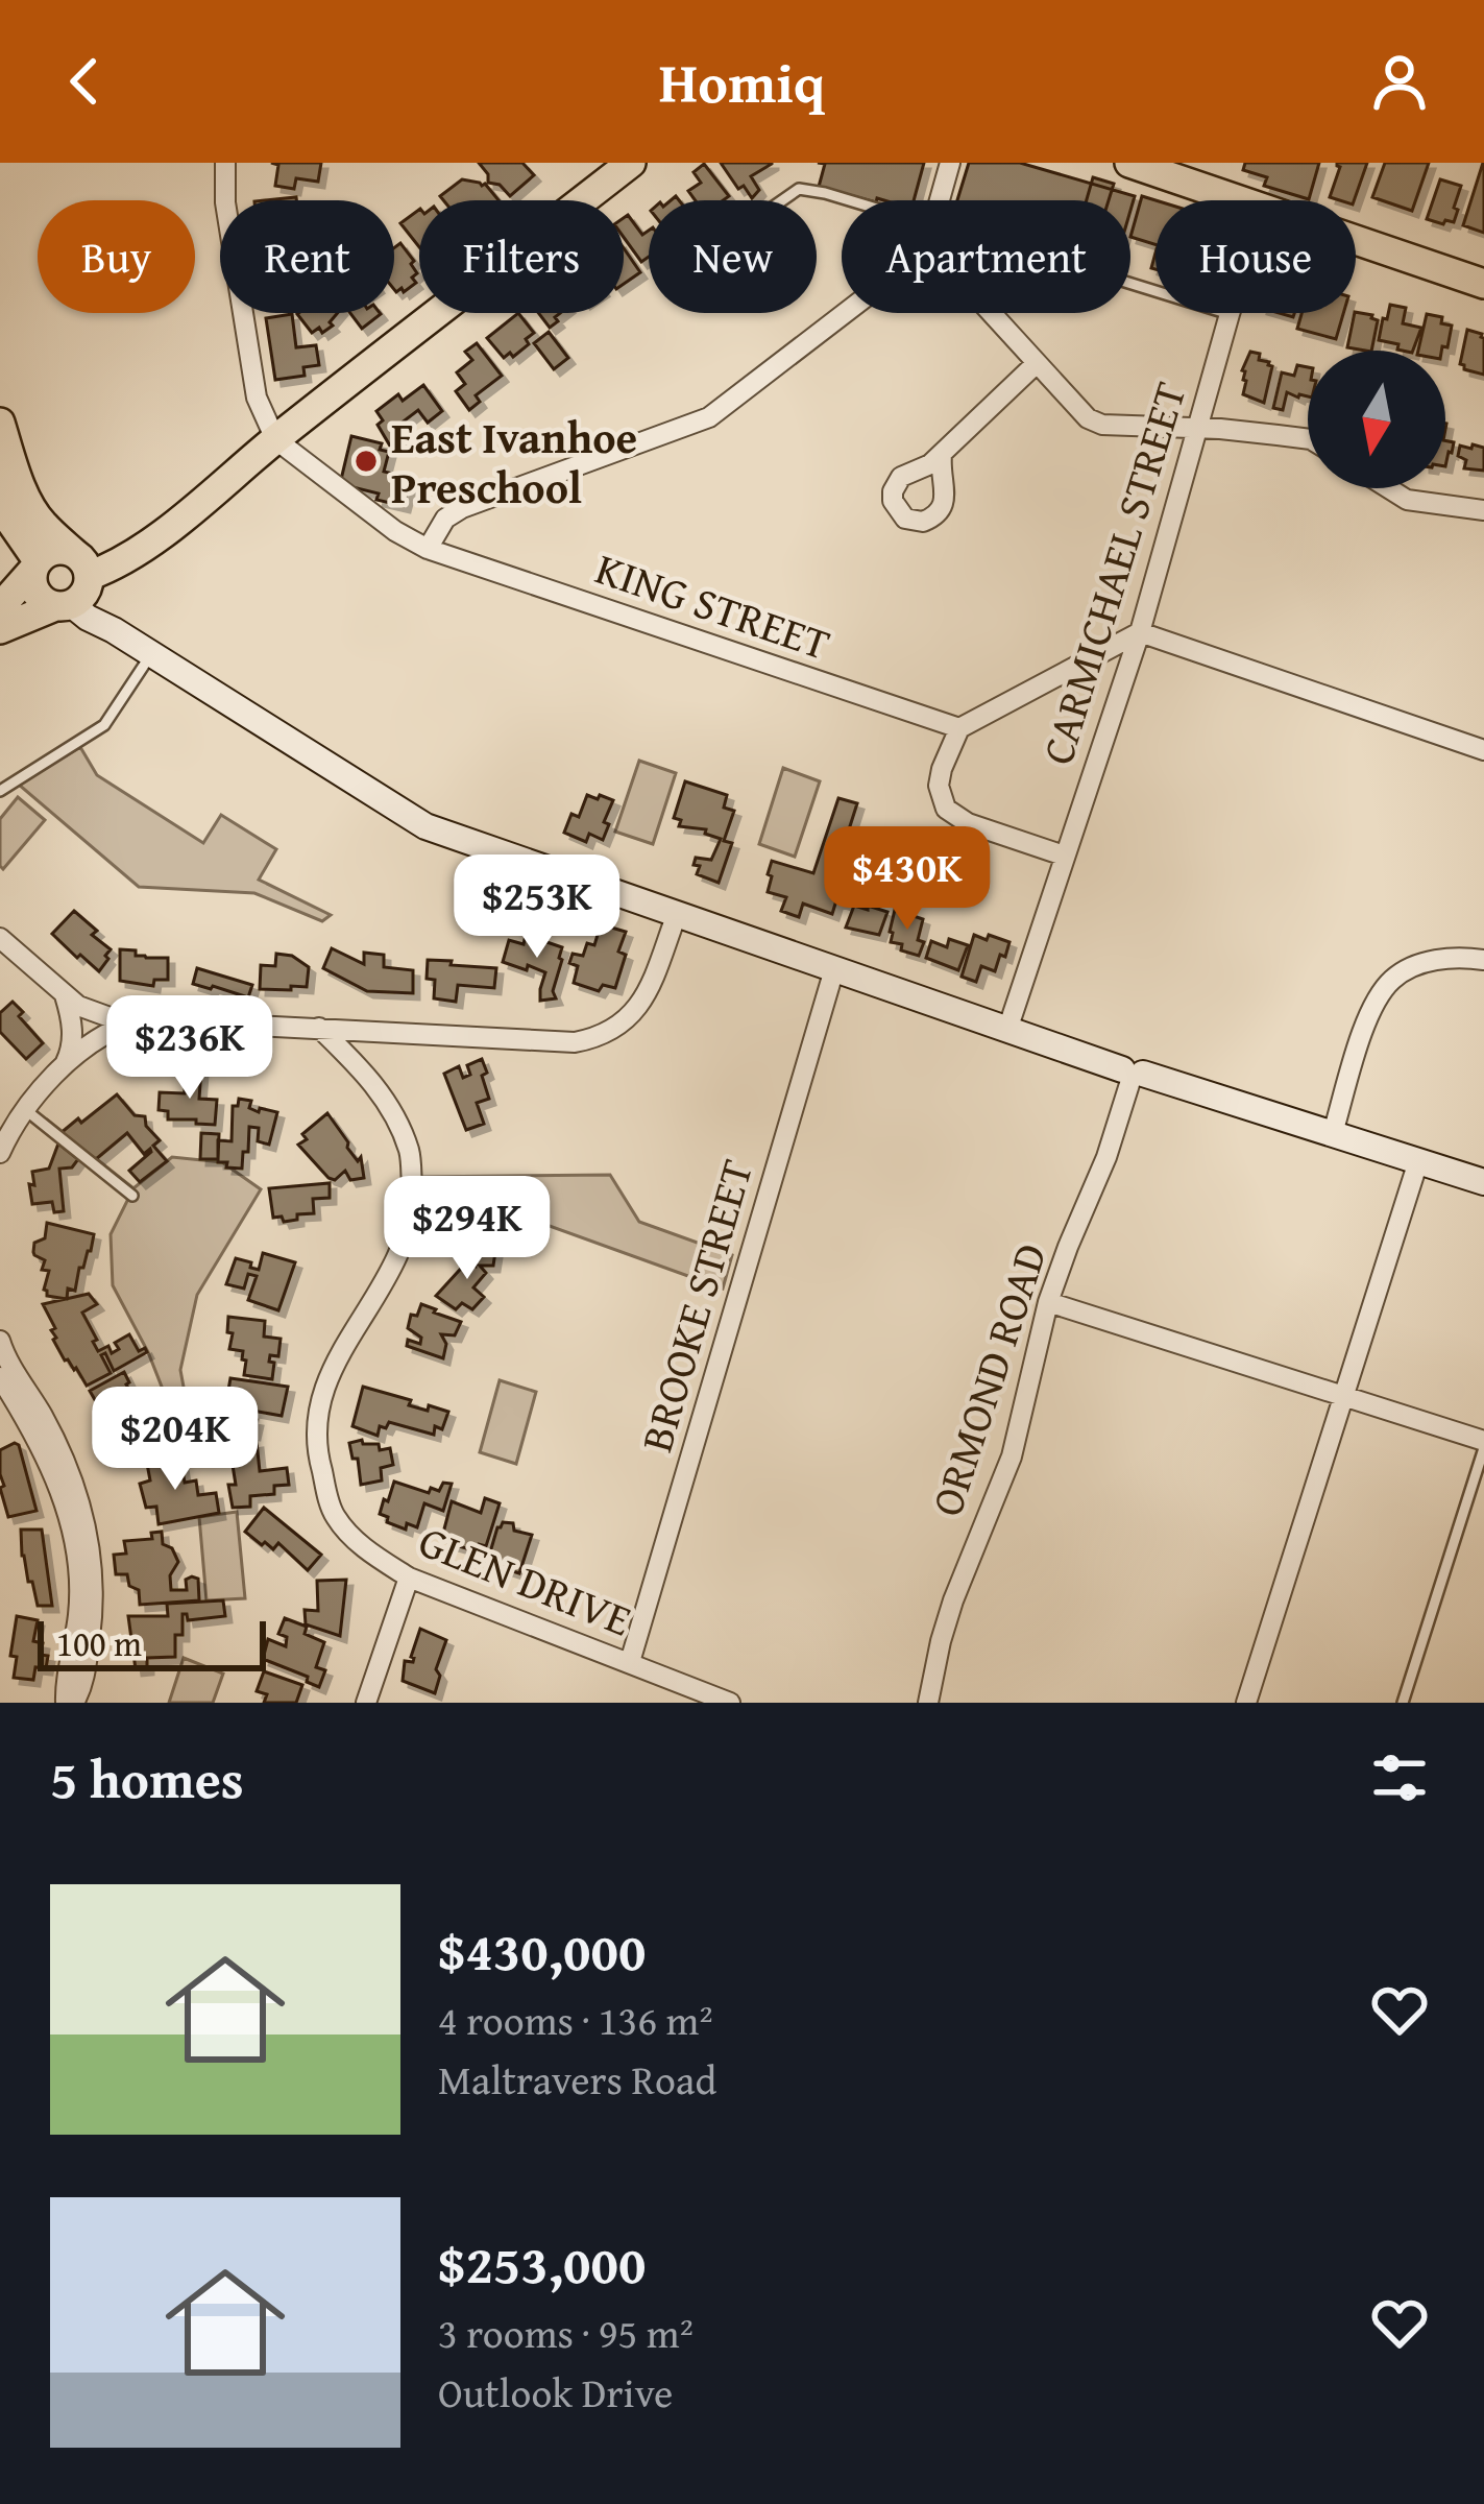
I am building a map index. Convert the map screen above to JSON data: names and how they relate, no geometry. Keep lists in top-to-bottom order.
{
  "streets": {
    "street": [
      "CARMICHAEL STREET",
      "KING STREET",
      "BROOKE STREET",
      "ORMOND ROAD",
      "GLEN DRIVE"
    ]
  },
  "crossings": [
    ["BROOKE STREET", "GLEN DRIVE"]
  ],
  "places": ["East Ivanhoe Preschool"],
  "scale_bar": "100 m",
  "north": "bottom",
  "page": {
    "header": "Homiq",
    "chip": [
      "Buy",
      "Rent",
      "Filters",
      "New",
      "Apartment",
      "House"
    ],
    "price": [
      "$430K",
      "$253K",
      "$236K",
      "$294K",
      "$204K"
    ],
    "scale": "100 m",
    "heading": "5 homes",
    "list": [
      {
        "name": "$430,000",
        "note": "4 rooms · 136 m² · Maltravers Road"
      },
      {
        "name": "$253,000",
        "note": "3 rooms · 95 m² · Outlook Drive"
      }
    ]
  }
}
